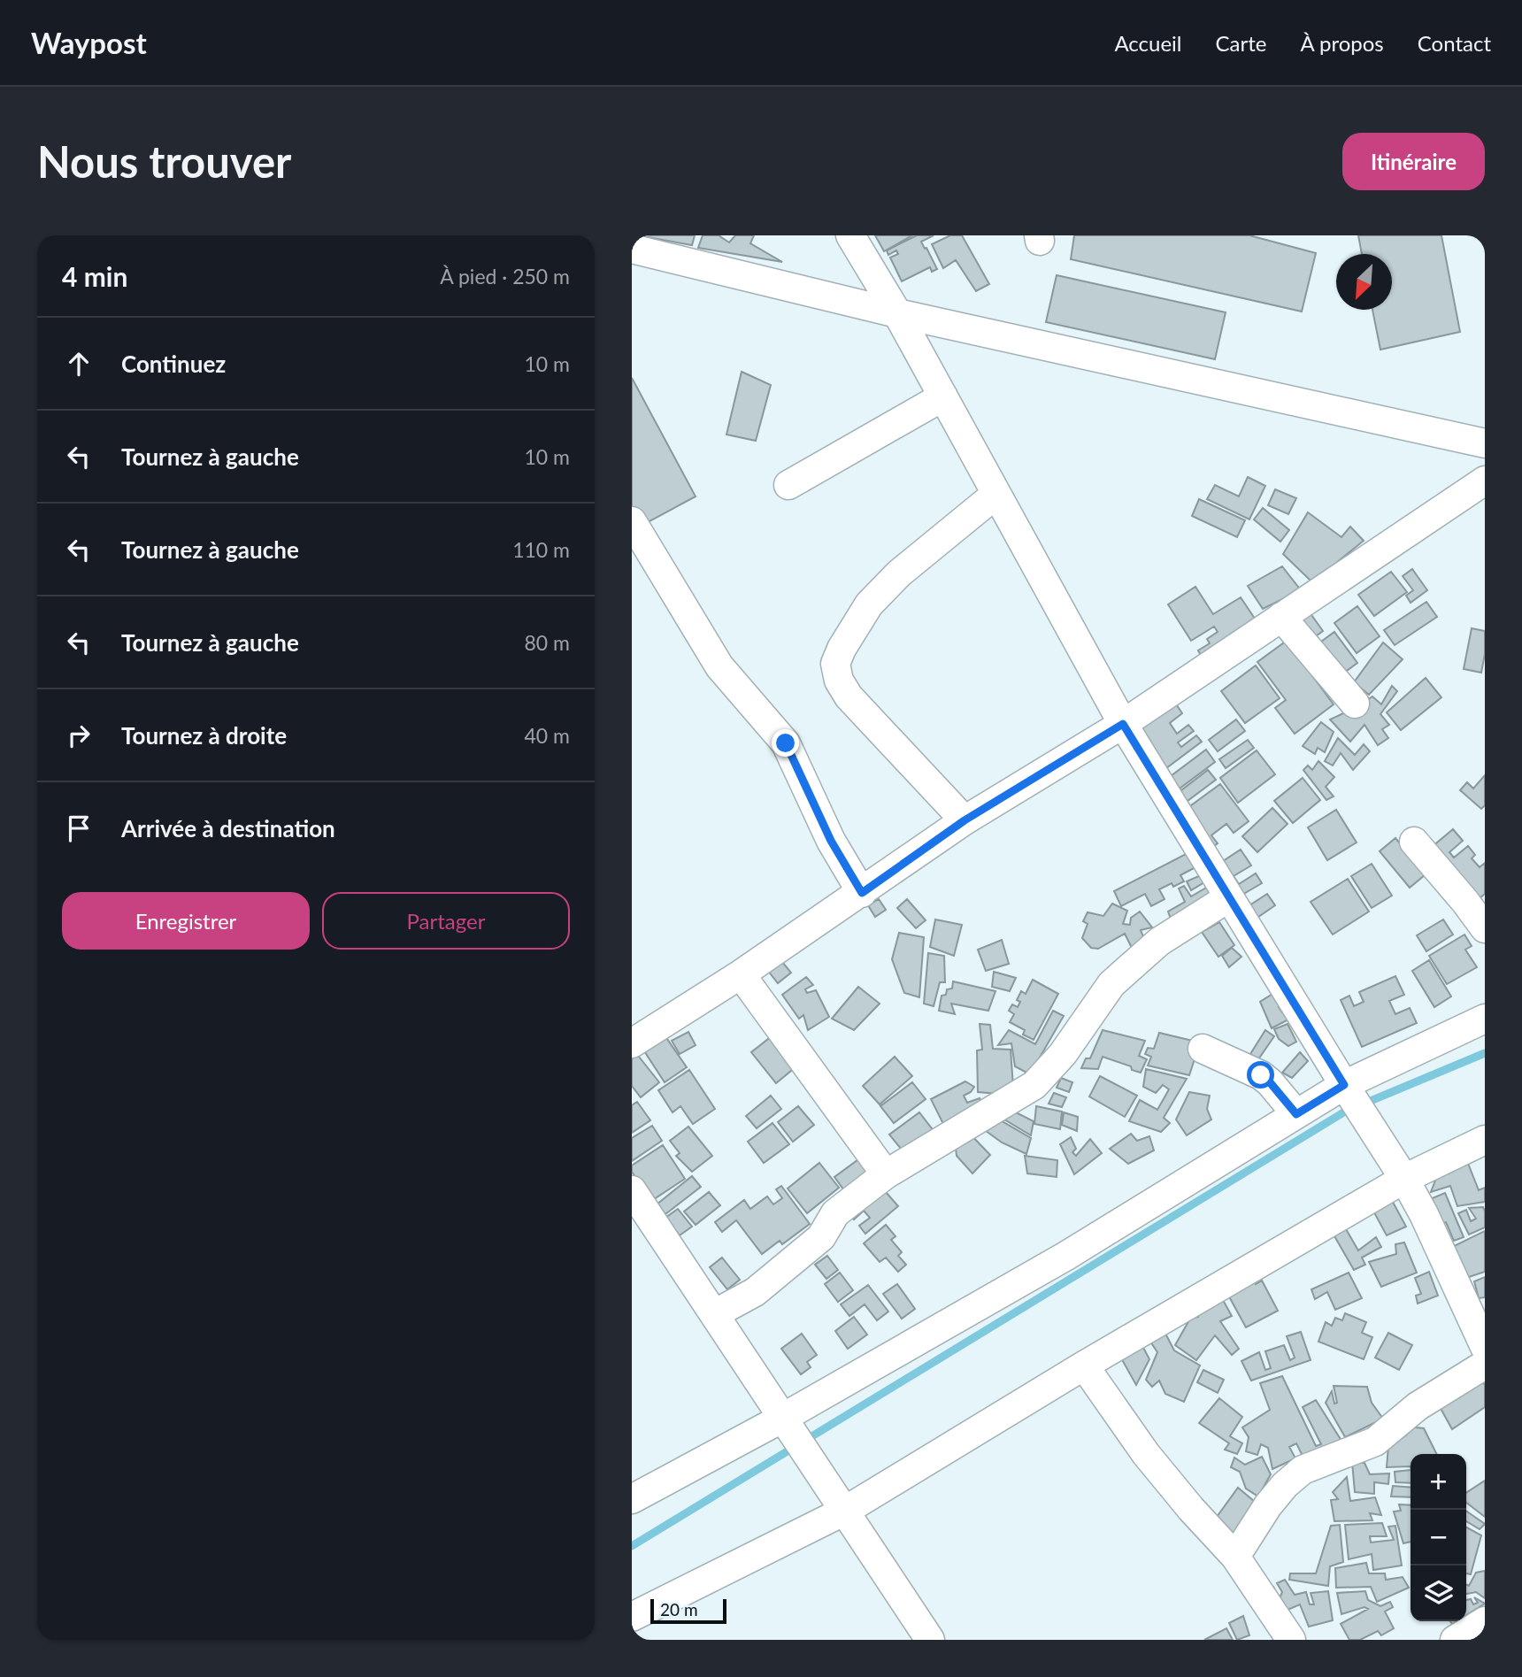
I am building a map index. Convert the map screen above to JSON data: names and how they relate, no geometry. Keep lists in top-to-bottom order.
{
  "scale_bar": "20 m",
  "north": "bottom left",
  "page": {
    "header": "Waypost",
    "nav": [
      "Accueil",
      "Carte",
      "À propos",
      "Contact"
    ],
    "buttons": [
      "Itinéraire",
      ["Enregistrer", "Partager"]
    ],
    "title": "Nous trouver",
    "heading": ["4 min", "À pied · 250 m"],
    "list": [
      ["Continuez", "10 m"],
      ["Tournez à gauche", "10 m"],
      ["Tournez à gauche", "110 m"],
      ["Tournez à gauche", "80 m"],
      ["Tournez à droite", "40 m"],
      "Arrivée à destination"
    ],
    "map_buttons": ["+", "−"],
    "scale": "20 m"
  }
}
